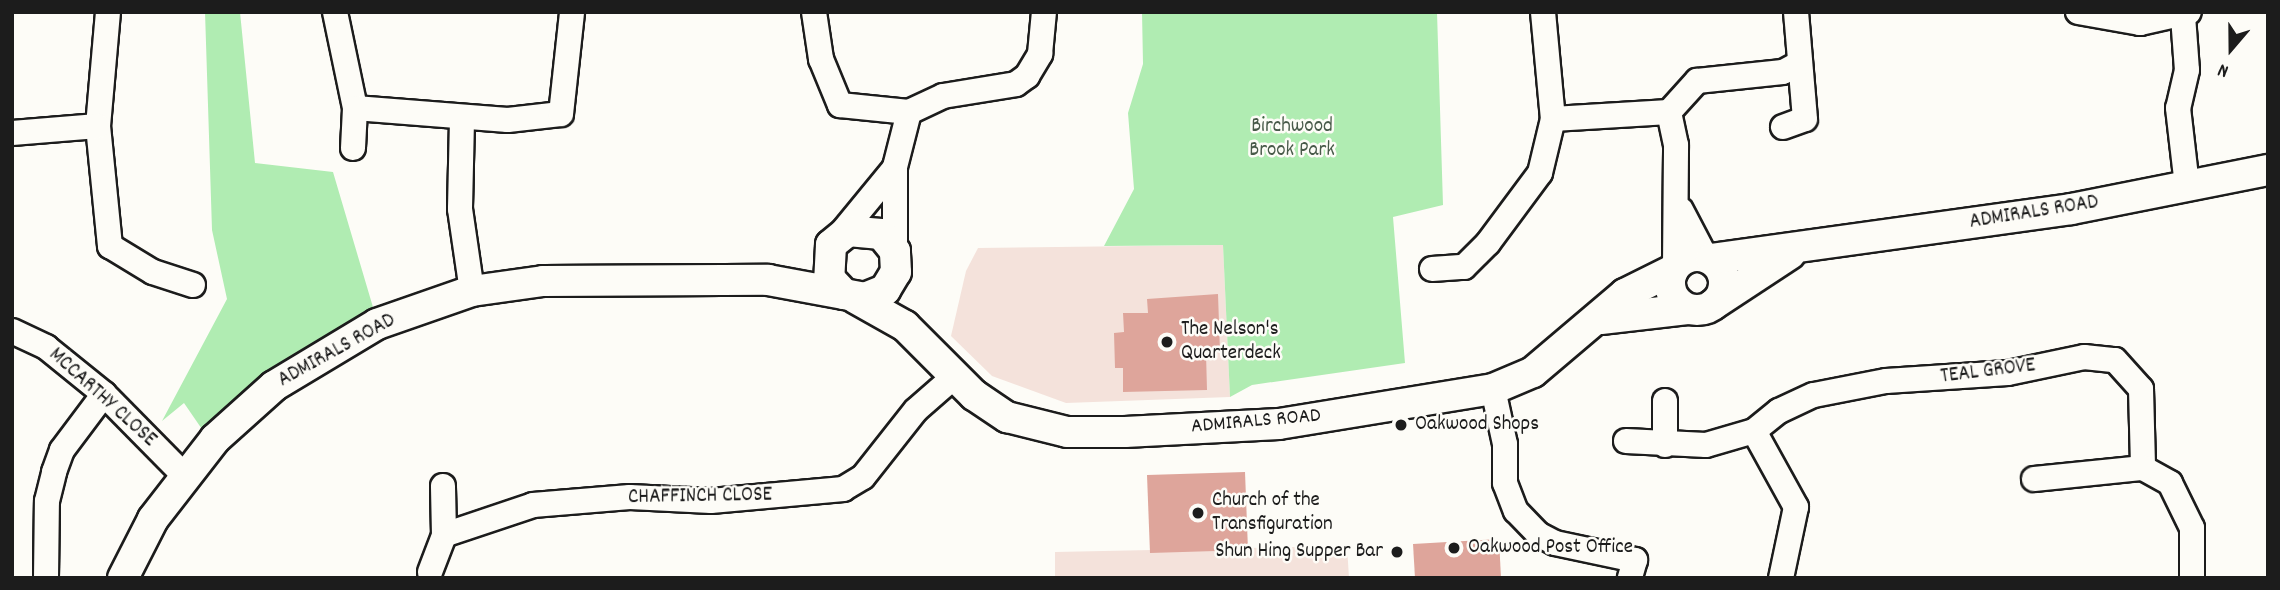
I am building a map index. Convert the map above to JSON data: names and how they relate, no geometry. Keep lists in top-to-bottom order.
{
  "streets": {
    "street": [
      "ADMIRALS ROAD",
      "TEAL GROVE",
      "MCCARTHY CLOSE",
      "CHAFFINCH CLOSE"
    ]
  },
  "crossings": [
    ["ADMIRALS ROAD", "MCCARTHY CLOSE"],
    ["ADMIRALS ROAD", "CHAFFINCH CLOSE"]
  ],
  "parks": ["Birchwood Brook Park"],
  "places": [
    "The Nelson's Quarterdeck",
    "Oakwood Shops",
    "Church of the Transfiguration",
    "Oakwood Post Office",
    "Shun Hing Supper Bar"
  ],
  "north": "bottom"
}
